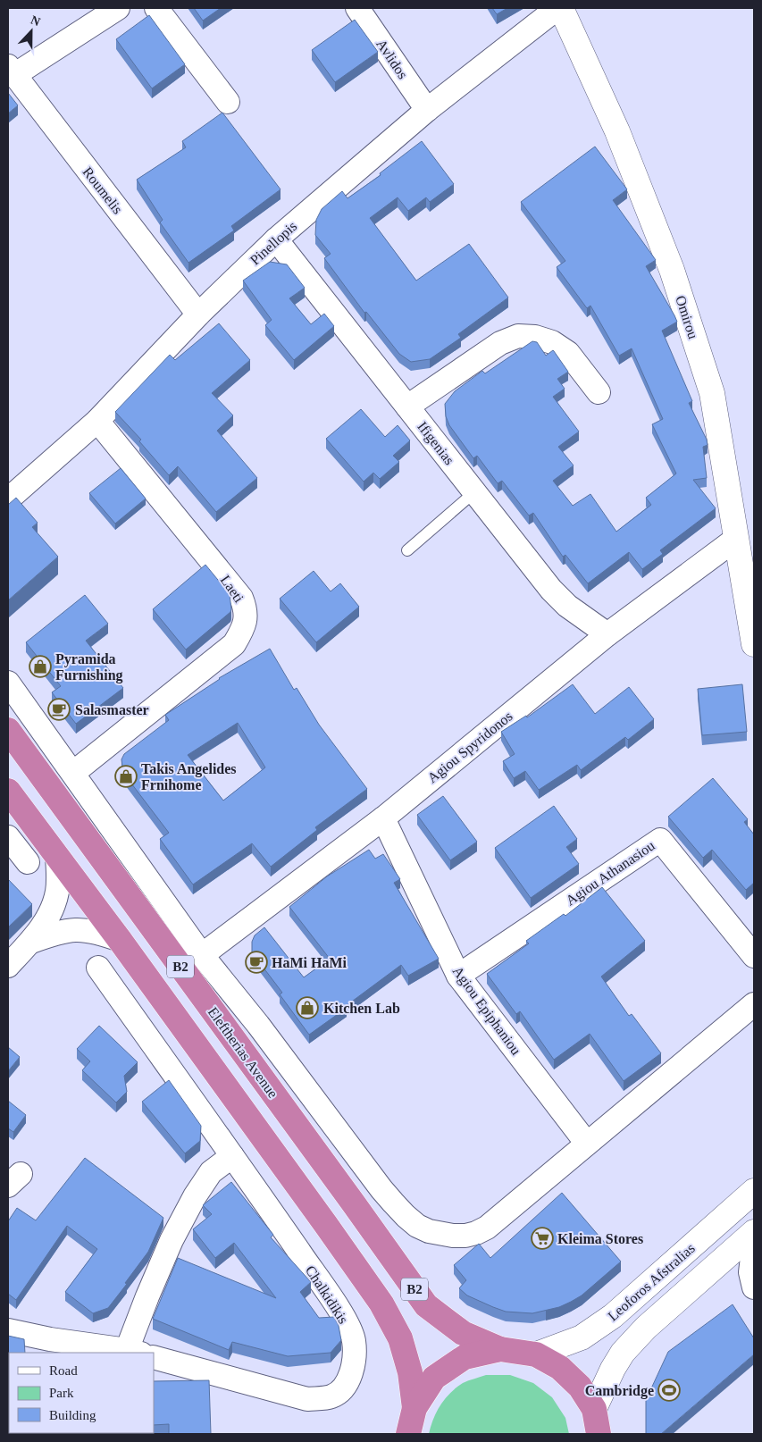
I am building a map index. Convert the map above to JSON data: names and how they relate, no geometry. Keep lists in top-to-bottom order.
{
  "streets": {
    "highway": ["B2", "Eleftherias Avenue"],
    "street": [
      "Avlidos",
      "Roumelis",
      "Pinellopis",
      "Omirou",
      "Ifigenias",
      "Laeti",
      "Agiou Spyridonos",
      "Agiou Athanasiou",
      "Agiou Epiphaniou",
      "Leoforos Afstralias",
      "Chalkidikis"
    ]
  },
  "crossings": [
    ["Avlidos", "Pinellopis"],
    ["Roumelis", "Pinellopis"],
    ["Pinellopis", "Omirou"],
    ["Pinellopis", "Ifigenias"],
    ["Pinellopis", "Laeti"],
    ["Omirou", "Agiou Spyridonos"],
    ["Ifigenias", "Agiou Spyridonos"],
    ["Agiou Spyridonos", "Agiou Epiphaniou"],
    ["Agiou Athanasiou", "Agiou Epiphaniou"],
    ["B2", "Eleftherias Avenue"],
    ["B2", "Leoforos Afstralias"]
  ],
  "places": {
    "shop": ["Pyramida Furnishing", "Takis Angelides Frnihome", "Kitchen Lab"],
    "cafe": ["Salasmaster", "HaMi HaMi"],
    "supermarket": ["Kleima Stores"],
    "sports": ["Cambridge"]
  },
  "legend": ["Road", "Park", "Building"],
  "north": "top"
}
